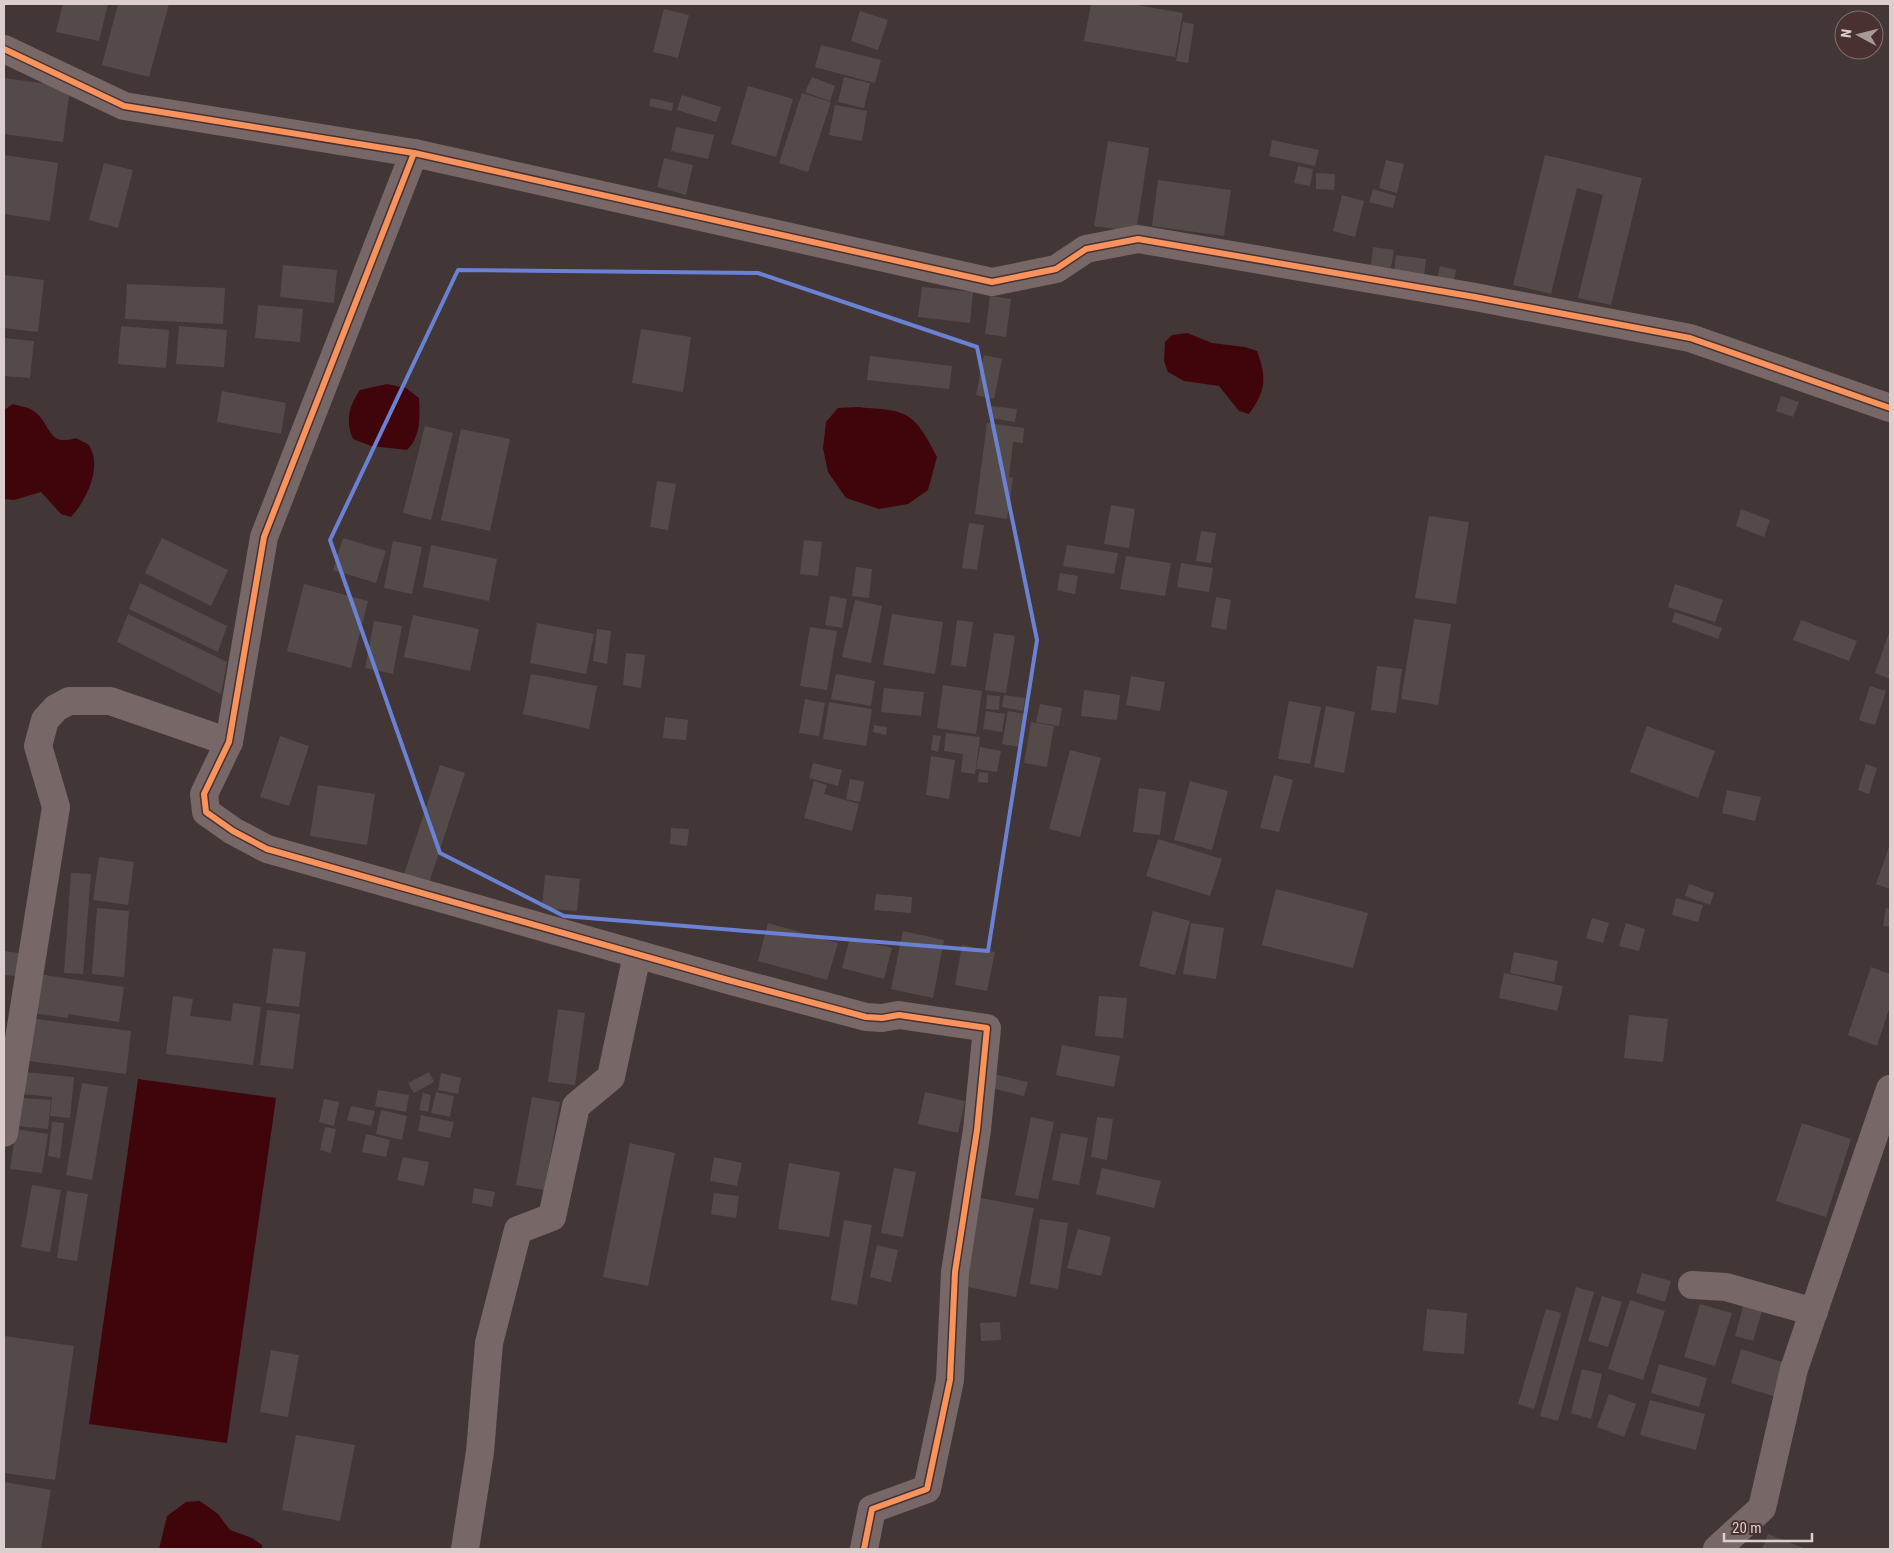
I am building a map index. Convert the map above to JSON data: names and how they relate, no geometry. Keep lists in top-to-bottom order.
{
  "scale_bar": "20 m",
  "north": "left"
}
